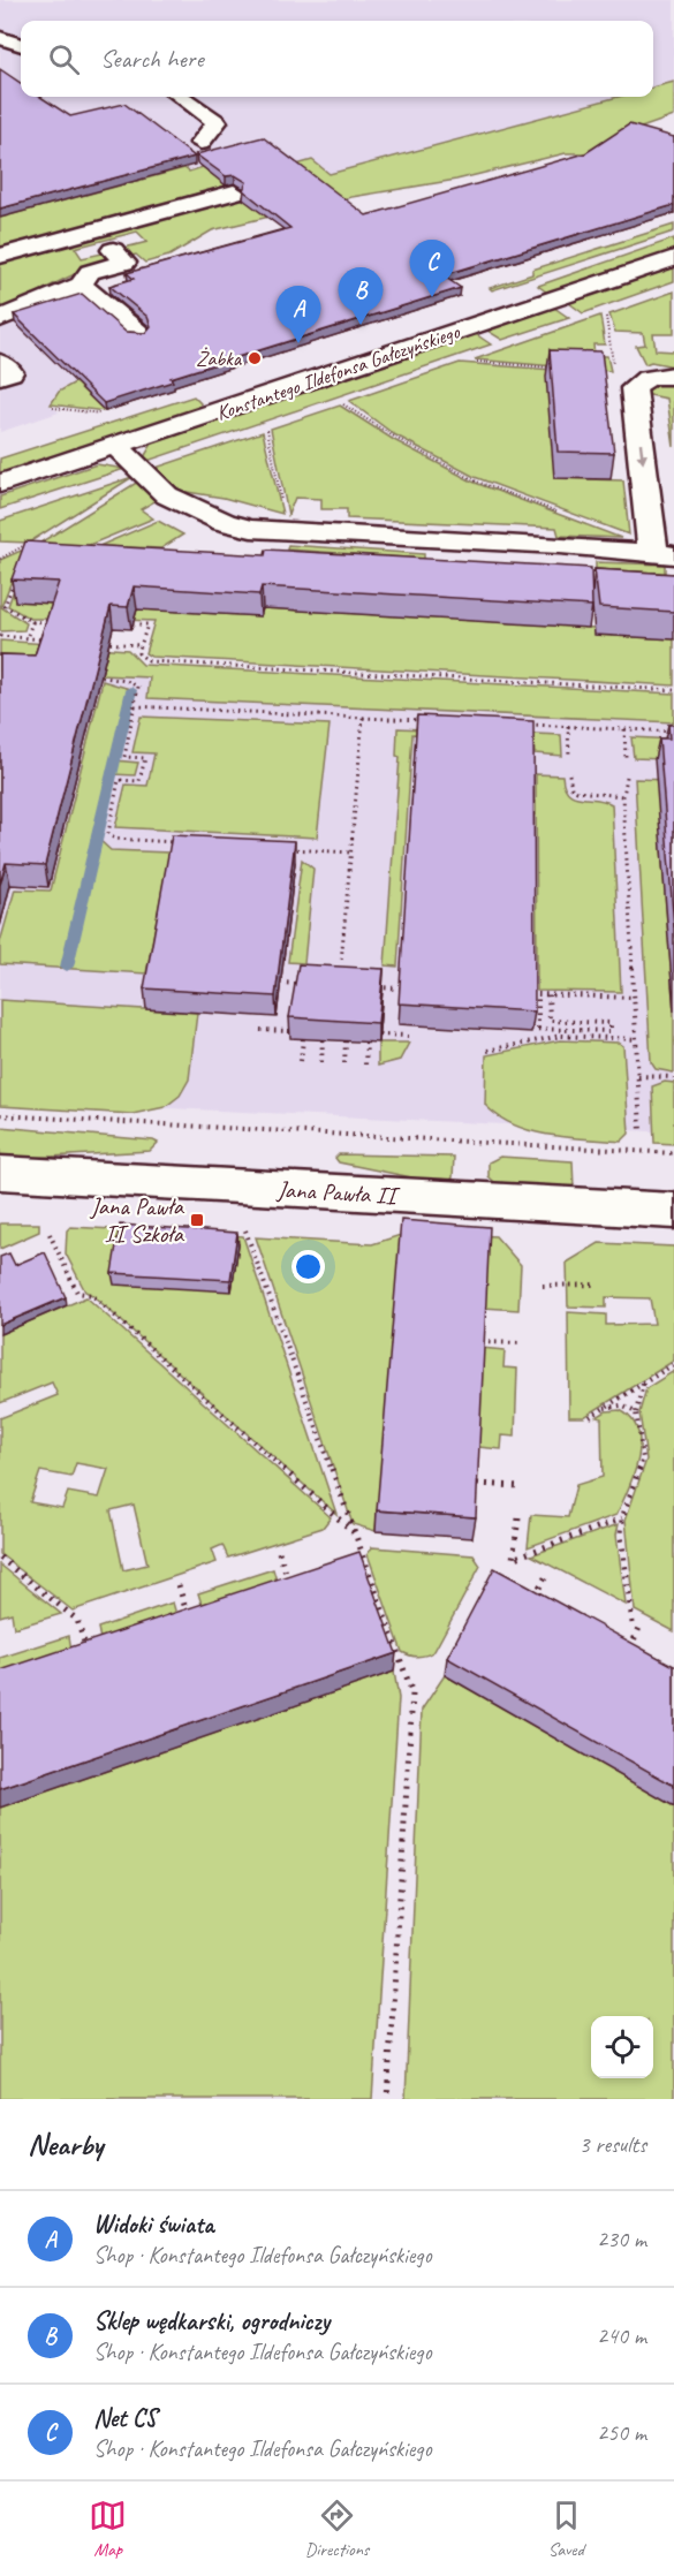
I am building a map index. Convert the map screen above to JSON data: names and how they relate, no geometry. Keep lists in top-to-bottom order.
{
  "streets": {
    "street": ["Konstantego Ildefonsa Gałczyńskiego", "Jana Pawła II"]
  },
  "places": {
    "other": ["Żabka"],
    "transit": ["Jana Pawła II Szkoła"]
  },
  "page": {
    "search": "Search here",
    "pins": ["C", "B", "A"],
    "heading": ["Nearby", "3 results"],
    "list": [
      {
        "mark": "A",
        "name": "Widoki świata",
        "note": "Shop · Konstantego Ildefonsa Gałczyńskiego",
        "value": "230 m"
      },
      {
        "mark": "B",
        "name": "Sklep wędkarski, ogrodniczy",
        "note": "Shop · Konstantego Ildefonsa Gałczyńskiego",
        "value": "240 m"
      },
      {
        "mark": "C",
        "name": "Net CS",
        "note": "Shop · Konstantego Ildefonsa Gałczyńskiego",
        "value": "250 m"
      }
    ],
    "nav": ["Map", "Directions", "Saved"]
  }
}
